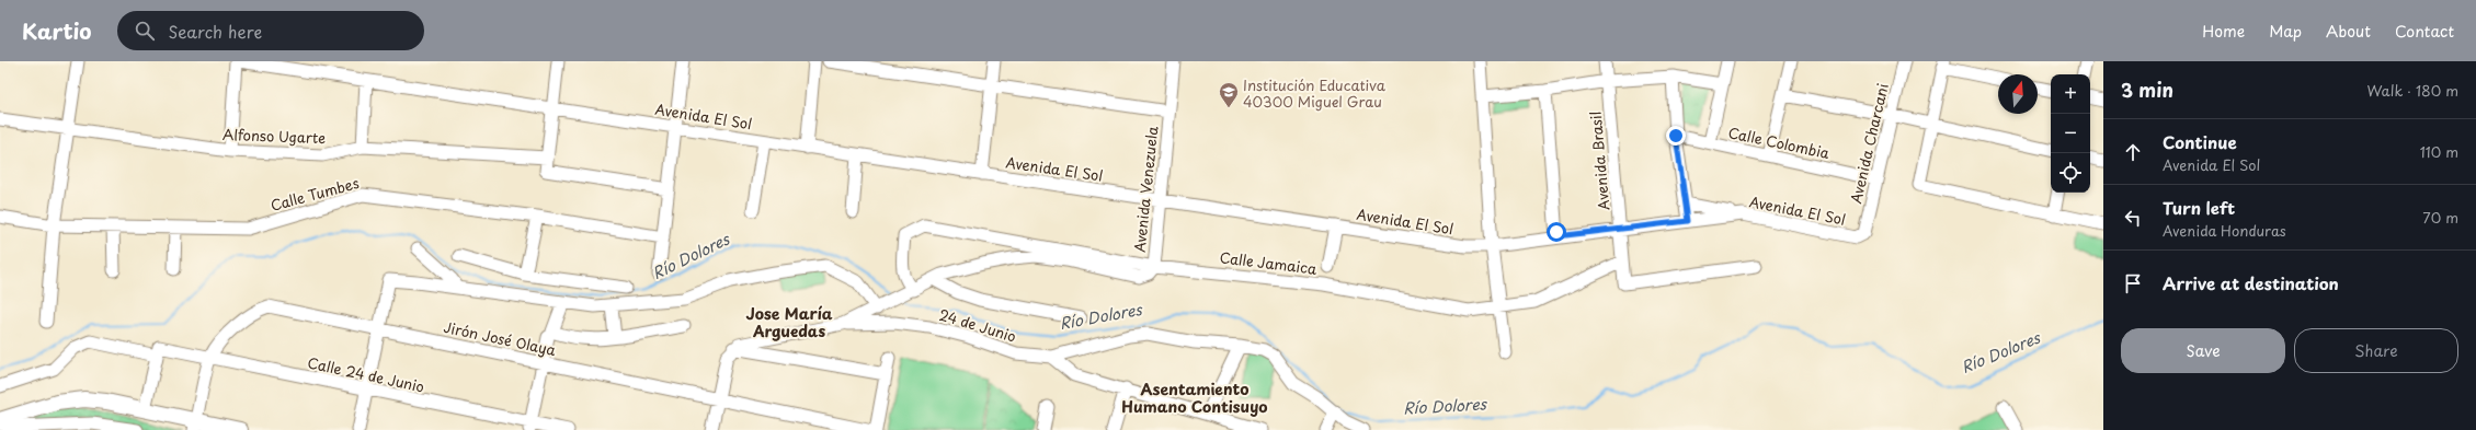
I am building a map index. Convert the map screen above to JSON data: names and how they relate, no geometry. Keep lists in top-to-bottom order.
{
  "streets": {
    "street": [
      "Avenida El Sol",
      "Alfonso Ugarte",
      "Calle Colombia",
      "Avenida Charcani",
      "Avenida Brasil",
      "Avenida Venezuela",
      "Calle Tumbes",
      "Calle Jamaica",
      "24 de Junio",
      "Jirón José Olaya",
      "Calle 24 de Junio"
    ]
  },
  "crossings": [
    ["Avenida El Sol", "Avenida Charcani"],
    ["Avenida El Sol", "Avenida Brasil"],
    ["Avenida El Sol", "Avenida Venezuela"],
    ["Calle Colombia", "Avenida Charcani"],
    ["Avenida Brasil", "Calle Jamaica"],
    ["Avenida Venezuela", "Calle Jamaica"],
    ["Avenida Venezuela", "24 de Junio"],
    ["Jirón José Olaya", "Calle 24 de Junio"]
  ],
  "districts": ["Jose María Arguedas", "Asentamiento Humano Contisuyo"],
  "water": ["Río Dolores"],
  "places": {
    "school or university": ["Institución Educativa 40300 Miguel Grau"]
  },
  "north": "top",
  "page": {
    "header": "Kartio",
    "search": "Search here",
    "nav": [
      "Home",
      "Map",
      "About",
      "Contact"
    ],
    "heading": ["3 min", "Walk · 180 m"],
    "map_buttons": ["+", "−"],
    "list": [
      ["Continue", "Avenida El Sol", "110 m"],
      ["Turn left", "Avenida Honduras", "70 m"],
      "Arrive at destination"
    ],
    "buttons": ["Save", "Share"]
  }
}
